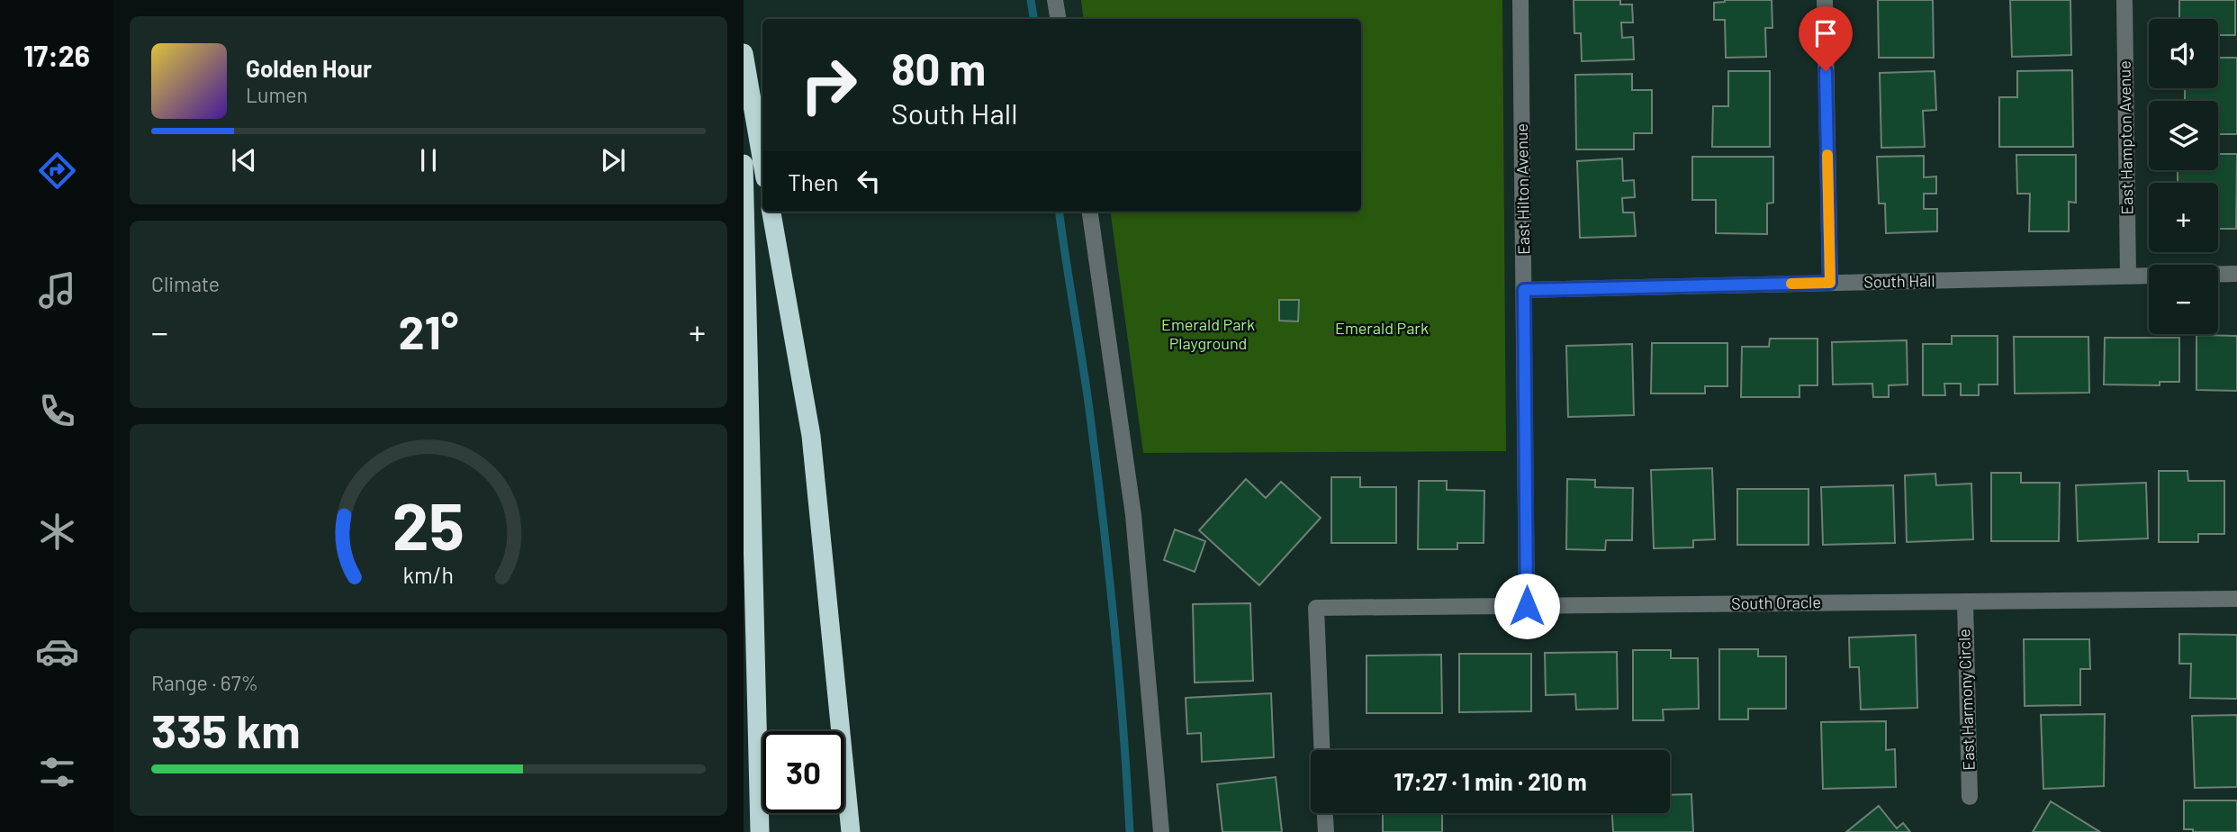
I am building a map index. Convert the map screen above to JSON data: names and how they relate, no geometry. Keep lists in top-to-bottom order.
{
  "streets": {
    "street": [
      "East Hampton Avenue",
      "East Hilton Avenue",
      "South Hall",
      "South Oracle",
      "East Harmony Circle"
    ]
  },
  "crossings": [
    ["East Hampton Avenue", "South Hall"],
    ["East Hilton Avenue", "South Hall"],
    ["East Hilton Avenue", "South Oracle"],
    ["South Oracle", "East Harmony Circle"]
  ],
  "parks": ["Emerald Park Playground", "Emerald Park"],
  "page": {
    "tabs": "17:26",
    "map_buttons": ["+", "−"],
    "turn": ["80 m", "South Hall"],
    "song": ["Golden Hour", "Lumen"],
    "then": "Then",
    "tile": [
      "Climate",
      ["Range · 67%", "335 km"]
    ],
    "heat": ["−", "21°", "+"],
    "limit": "30",
    "trip": "17:27 · 1 min · 210 m",
    "gauge": ["25", "km/h"]
  }
}
